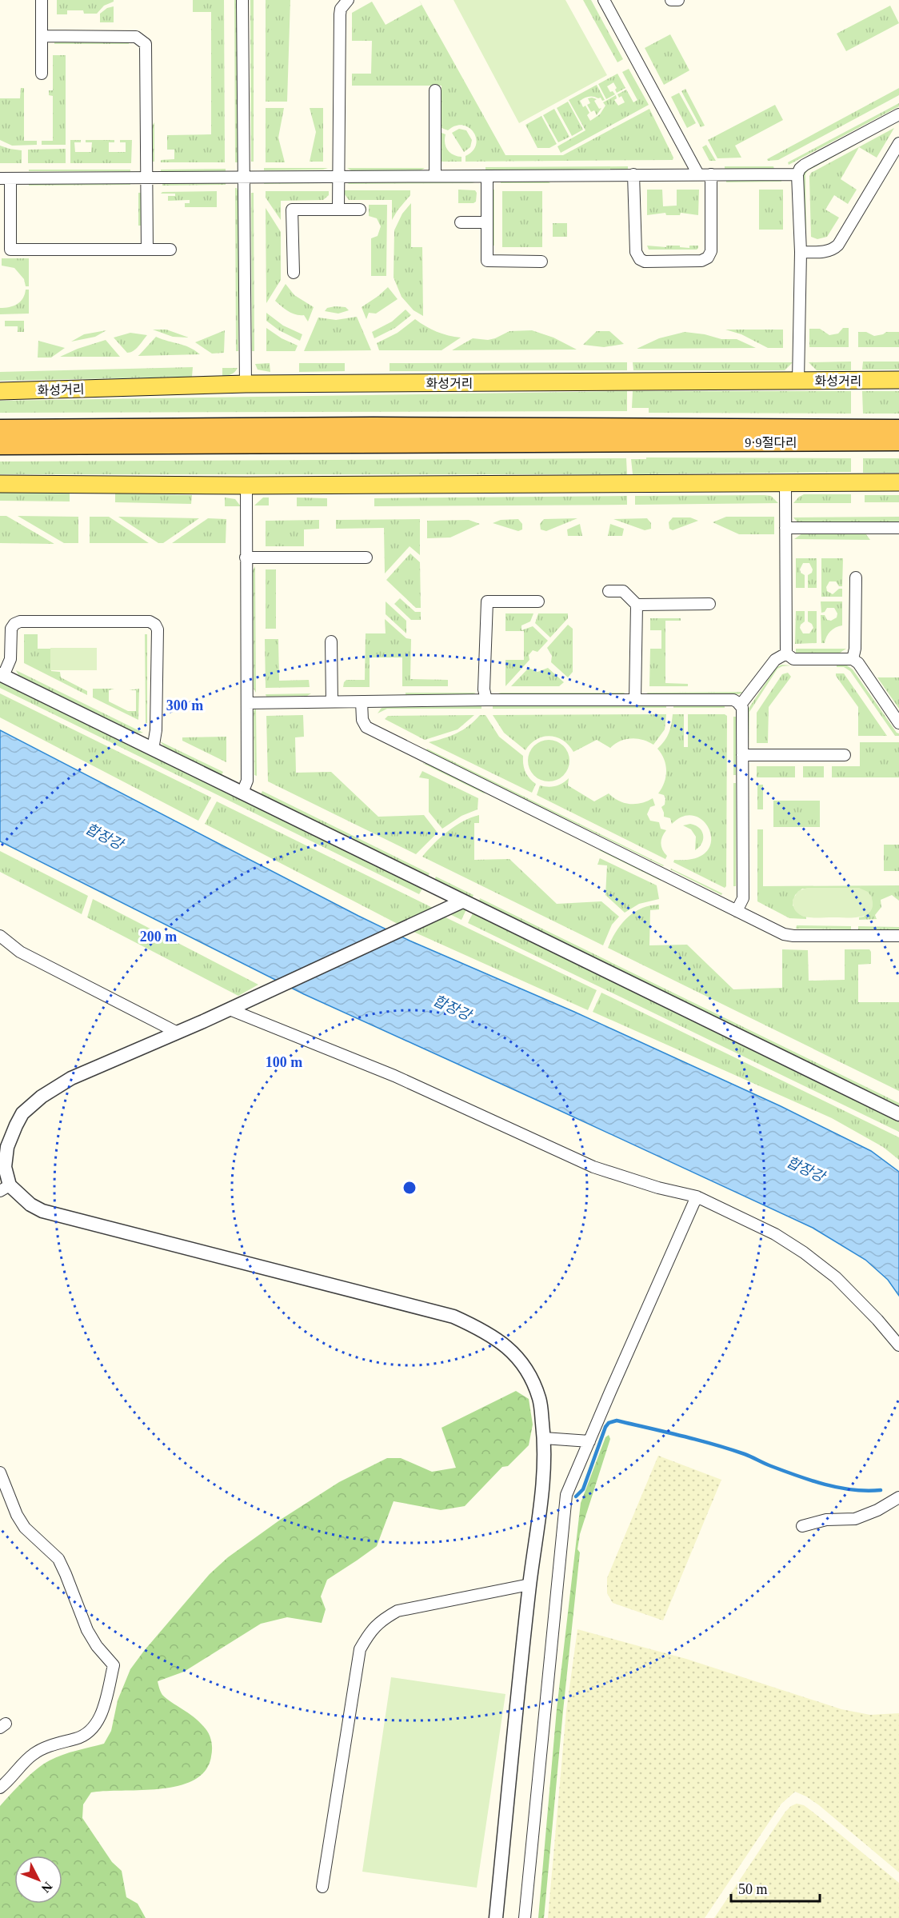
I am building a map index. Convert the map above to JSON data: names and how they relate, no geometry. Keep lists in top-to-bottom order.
{
  "streets": {
    "highway": ["9·9절다리"],
    "main road": ["화성거리"]
  },
  "water": ["합장강"],
  "scale_bar": "50 m",
  "north": "bottom right",
  "rings": ["300 m", "200 m", "100 m"]
}
